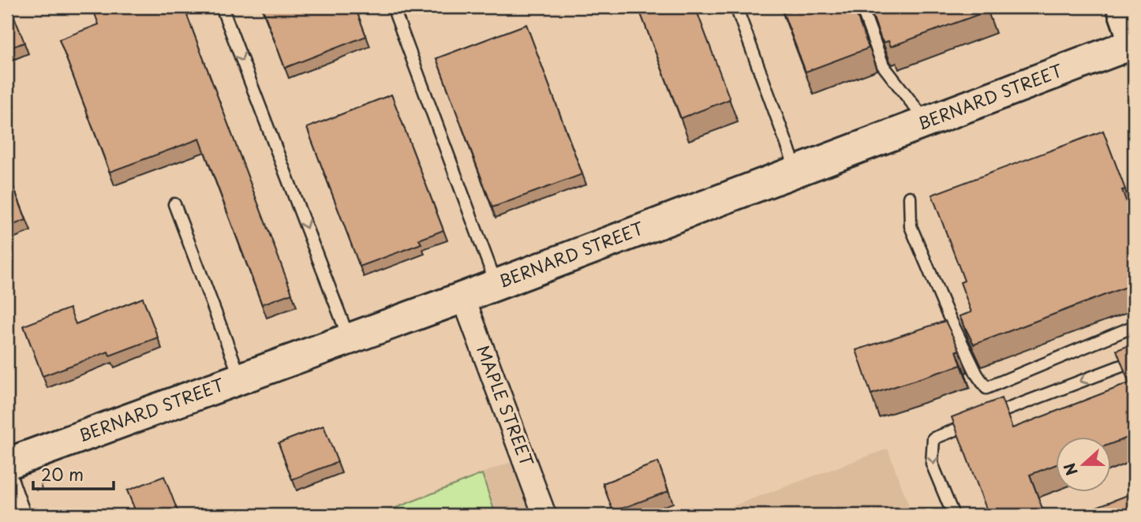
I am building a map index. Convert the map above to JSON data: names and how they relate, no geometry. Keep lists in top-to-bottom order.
{
  "streets": {
    "street": ["BERNARD STREET", "MAPLE STREET"]
  },
  "crossings": [
    ["BERNARD STREET", "MAPLE STREET"]
  ],
  "scale_bar": "20 m",
  "north": "left"
}
